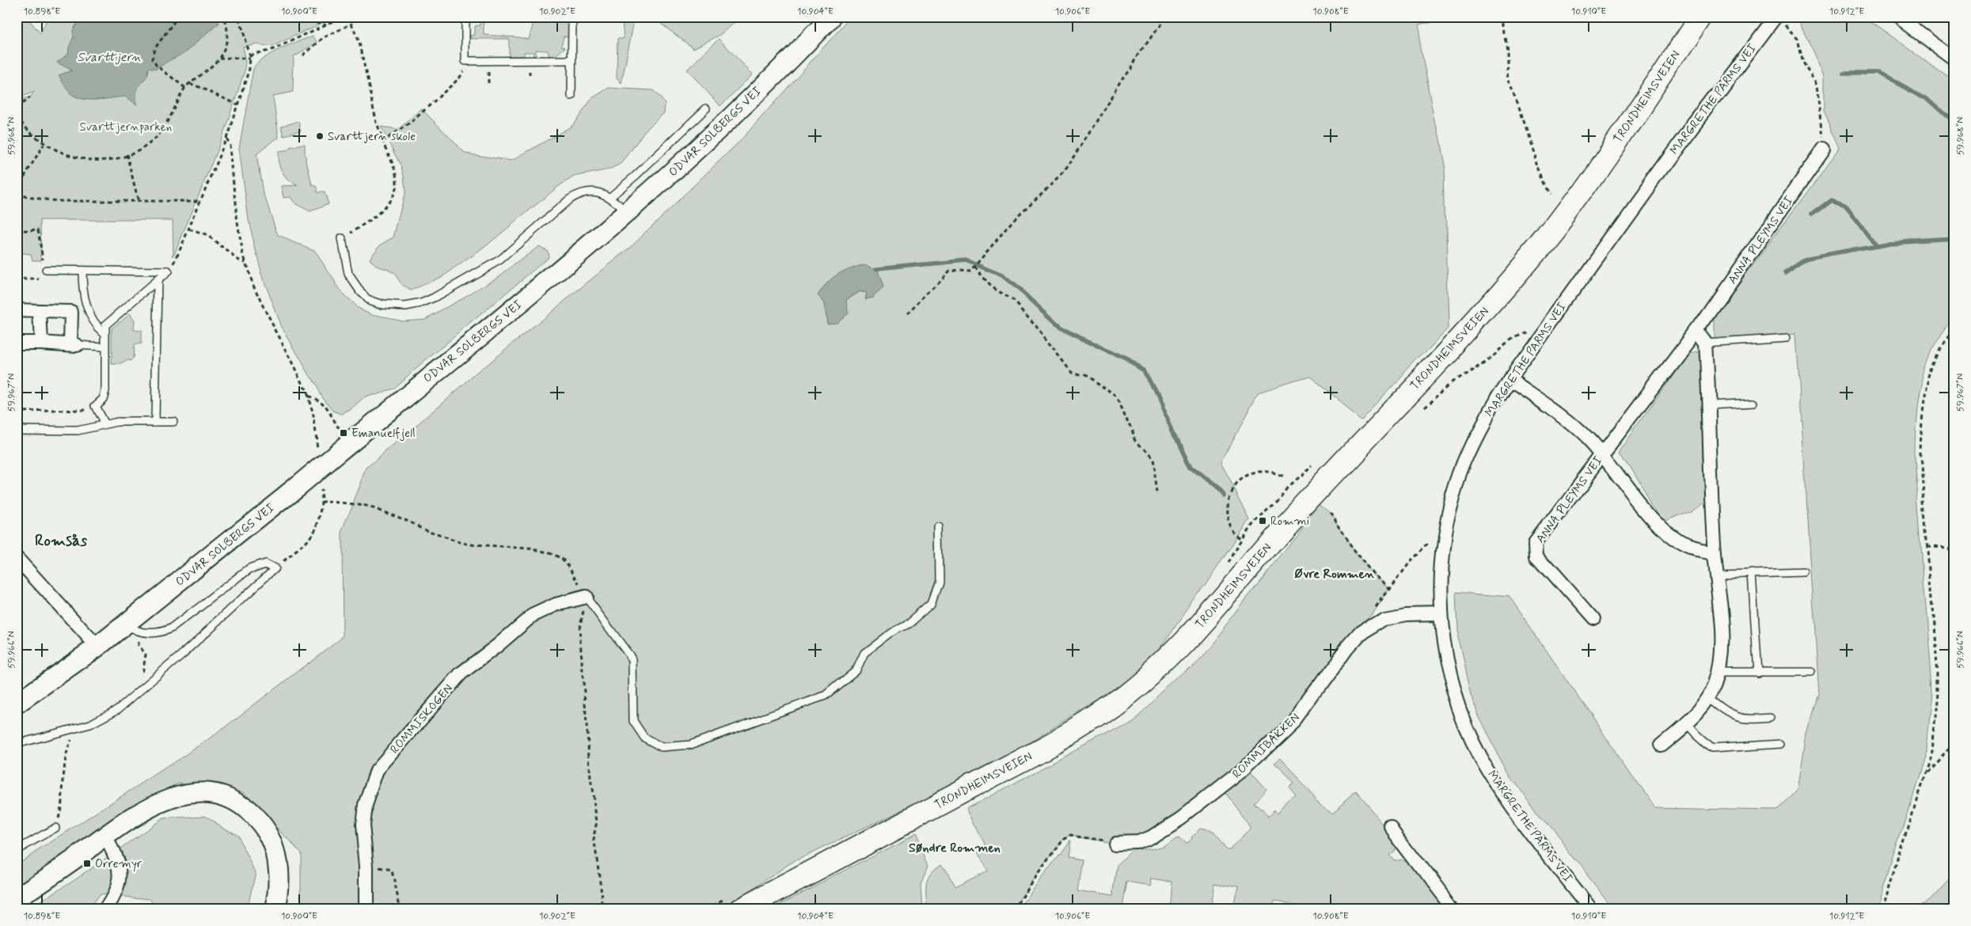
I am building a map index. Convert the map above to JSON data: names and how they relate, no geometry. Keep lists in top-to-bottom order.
{
  "streets": {
    "highway": ["TRONDHEIMSVEIEN"],
    "street": [
      "MARGRETHE PARMS VEI",
      "ODVAR SOLBERGS VEI",
      "ANNA PLEYMS VEI",
      "ROMMISKOGEN",
      "ROMMIBAKKEN"
    ]
  },
  "crossings": [
    ["MARGRETHE PARMS VEI", "ANNA PLEYMS VEI"],
    ["MARGRETHE PARMS VEI", "ROMMIBAKKEN"]
  ],
  "districts": ["Romsås", "Øvre Rommen", "Søndre Rommen"],
  "water": ["Svarttjern"],
  "parks": ["Svarttjernparken"],
  "places": {
    "other": ["Svarttjern skole"],
    "transit": ["Emanuelfjell", "Rommi", "Orremyr"]
  },
  "coordinates": [
    "10.898°E",
    "10.900°E",
    "10.902°E",
    "10.904°E",
    "10.906°E",
    "10.908°E",
    "10.910°E",
    "10.912°E",
    "59.968°N",
    "59.967°N",
    "59.966°N"
  ]
}
